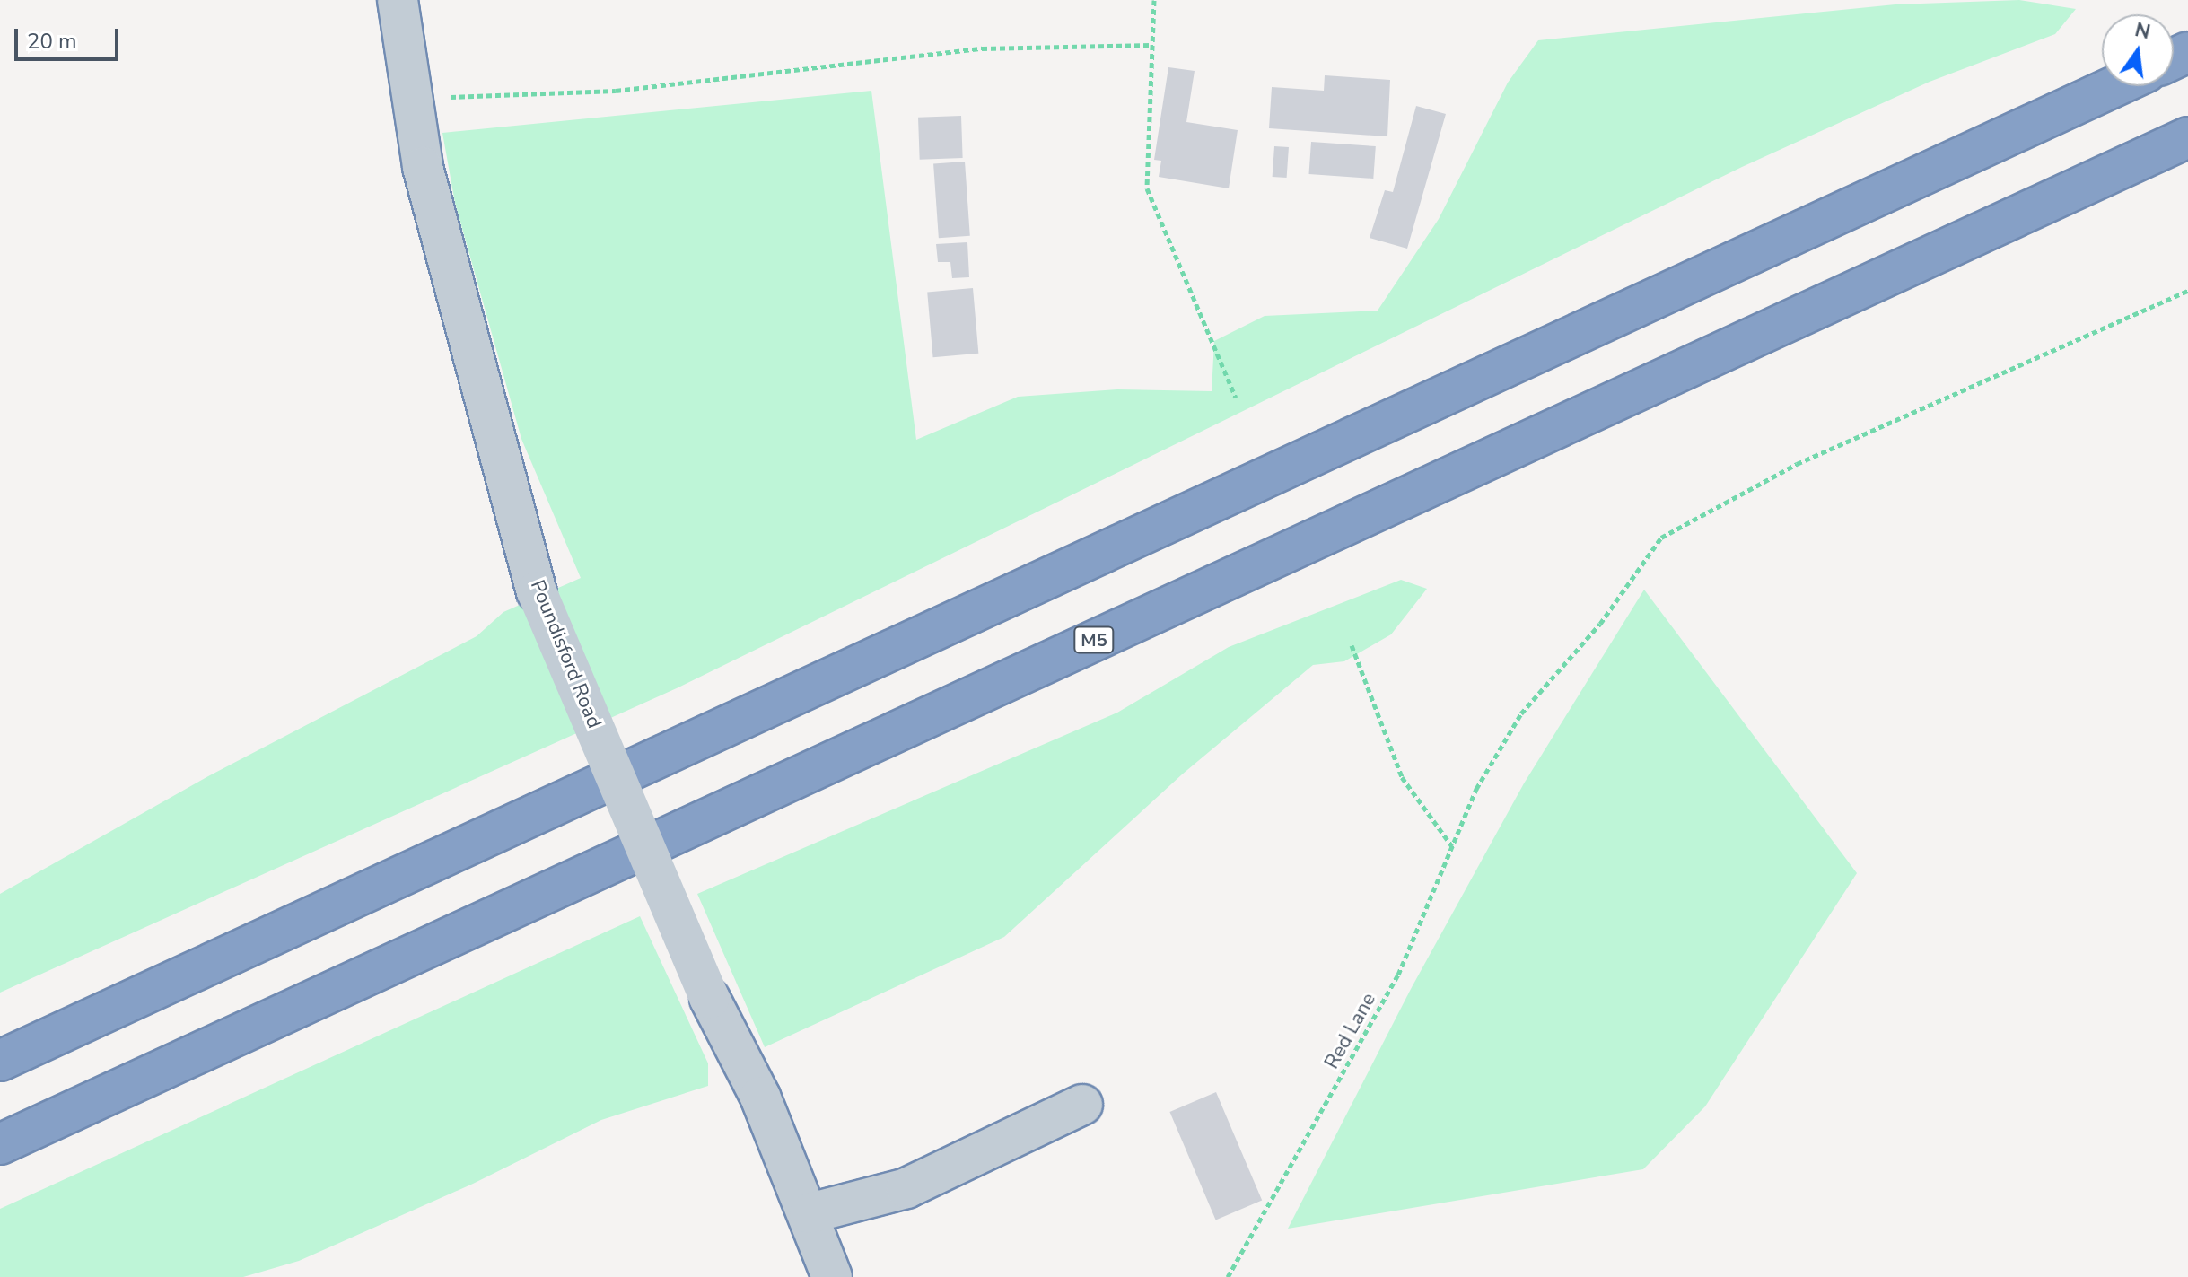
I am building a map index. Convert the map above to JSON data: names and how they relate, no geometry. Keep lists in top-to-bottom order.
{
  "streets": {
    "highway": ["M5"],
    "street": ["Poundisford Road"],
    "path": ["Red Lane"]
  },
  "scale_bar": "20 m",
  "north": "top"
}
